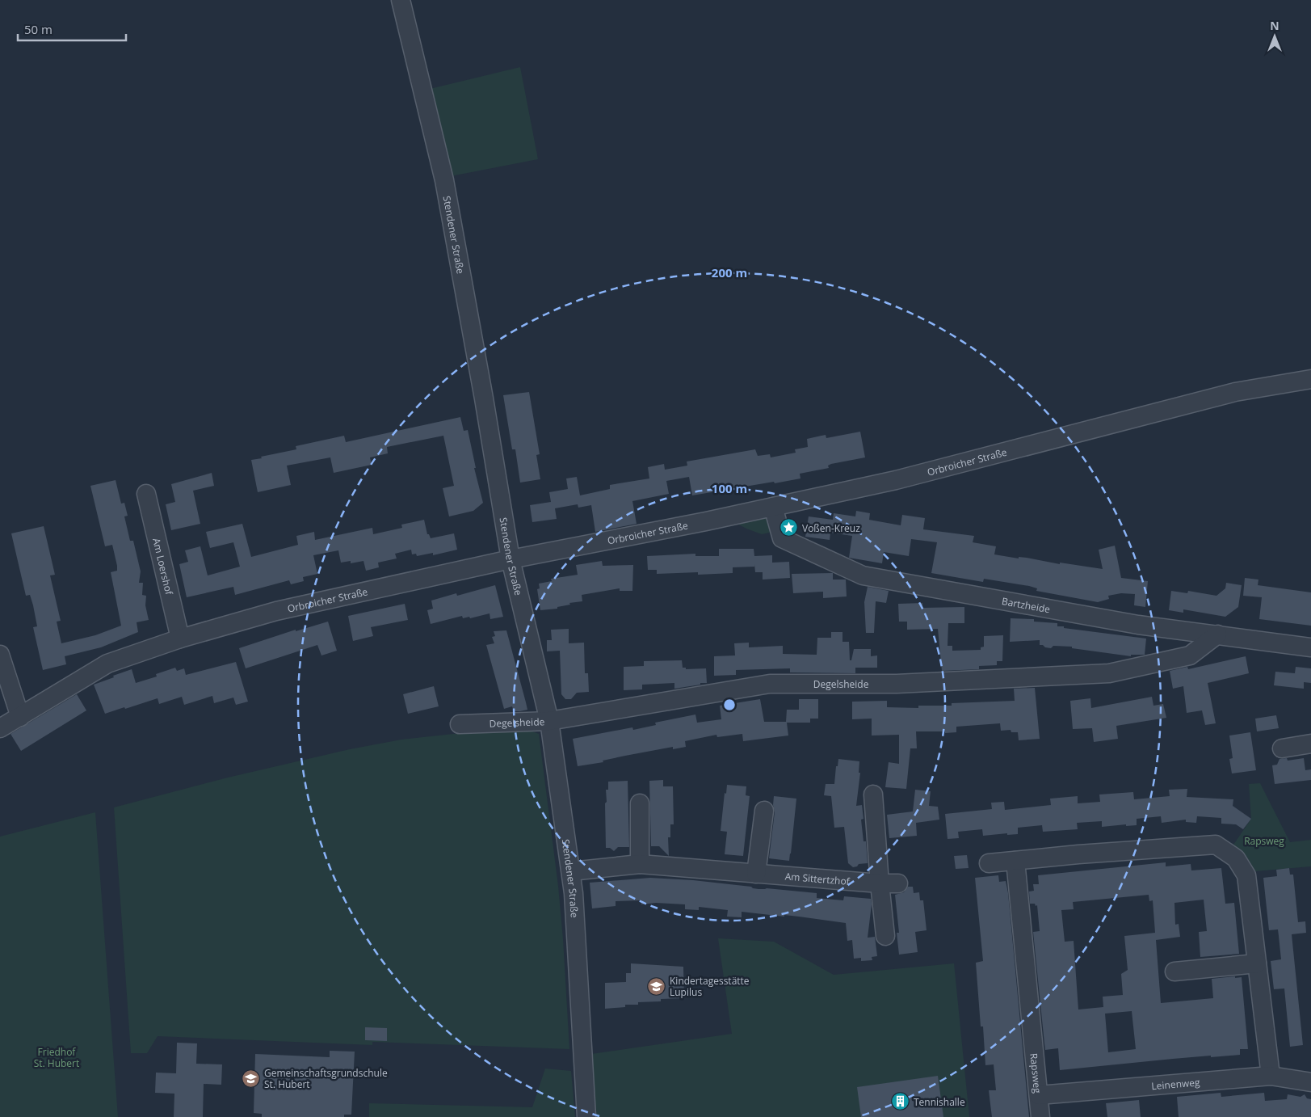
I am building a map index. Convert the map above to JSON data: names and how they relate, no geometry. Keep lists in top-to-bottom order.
{
  "streets": {
    "street": [
      "Stendener Straße",
      "Orbroicher Straße",
      "Am Loershof",
      "Bartzheide",
      "Degelsheide",
      "Am Sittertzhof",
      "Rapsweg",
      "Leinenweg"
    ]
  },
  "crossings": [
    ["Stendener Straße", "Orbroicher Straße"],
    ["Stendener Straße", "Degelsheide"],
    ["Stendener Straße", "Am Sittertzhof"],
    ["Orbroicher Straße", "Am Loershof"],
    ["Orbroicher Straße", "Bartzheide"],
    ["Bartzheide", "Degelsheide"],
    ["Rapsweg", "Leinenweg"]
  ],
  "parks": ["Rapsweg", "Friedhof St. Hubert"],
  "places": {
    "place": ["Voßen-Kreuz"],
    "school or university": ["Kindertagesstätte Lupilus", "Gemeinschaftsgrundschule St. Hubert"],
    "building": ["Tennishalle"]
  },
  "scale_bar": "50 m",
  "north": "top",
  "rings": ["200 m", "100 m"]
}
